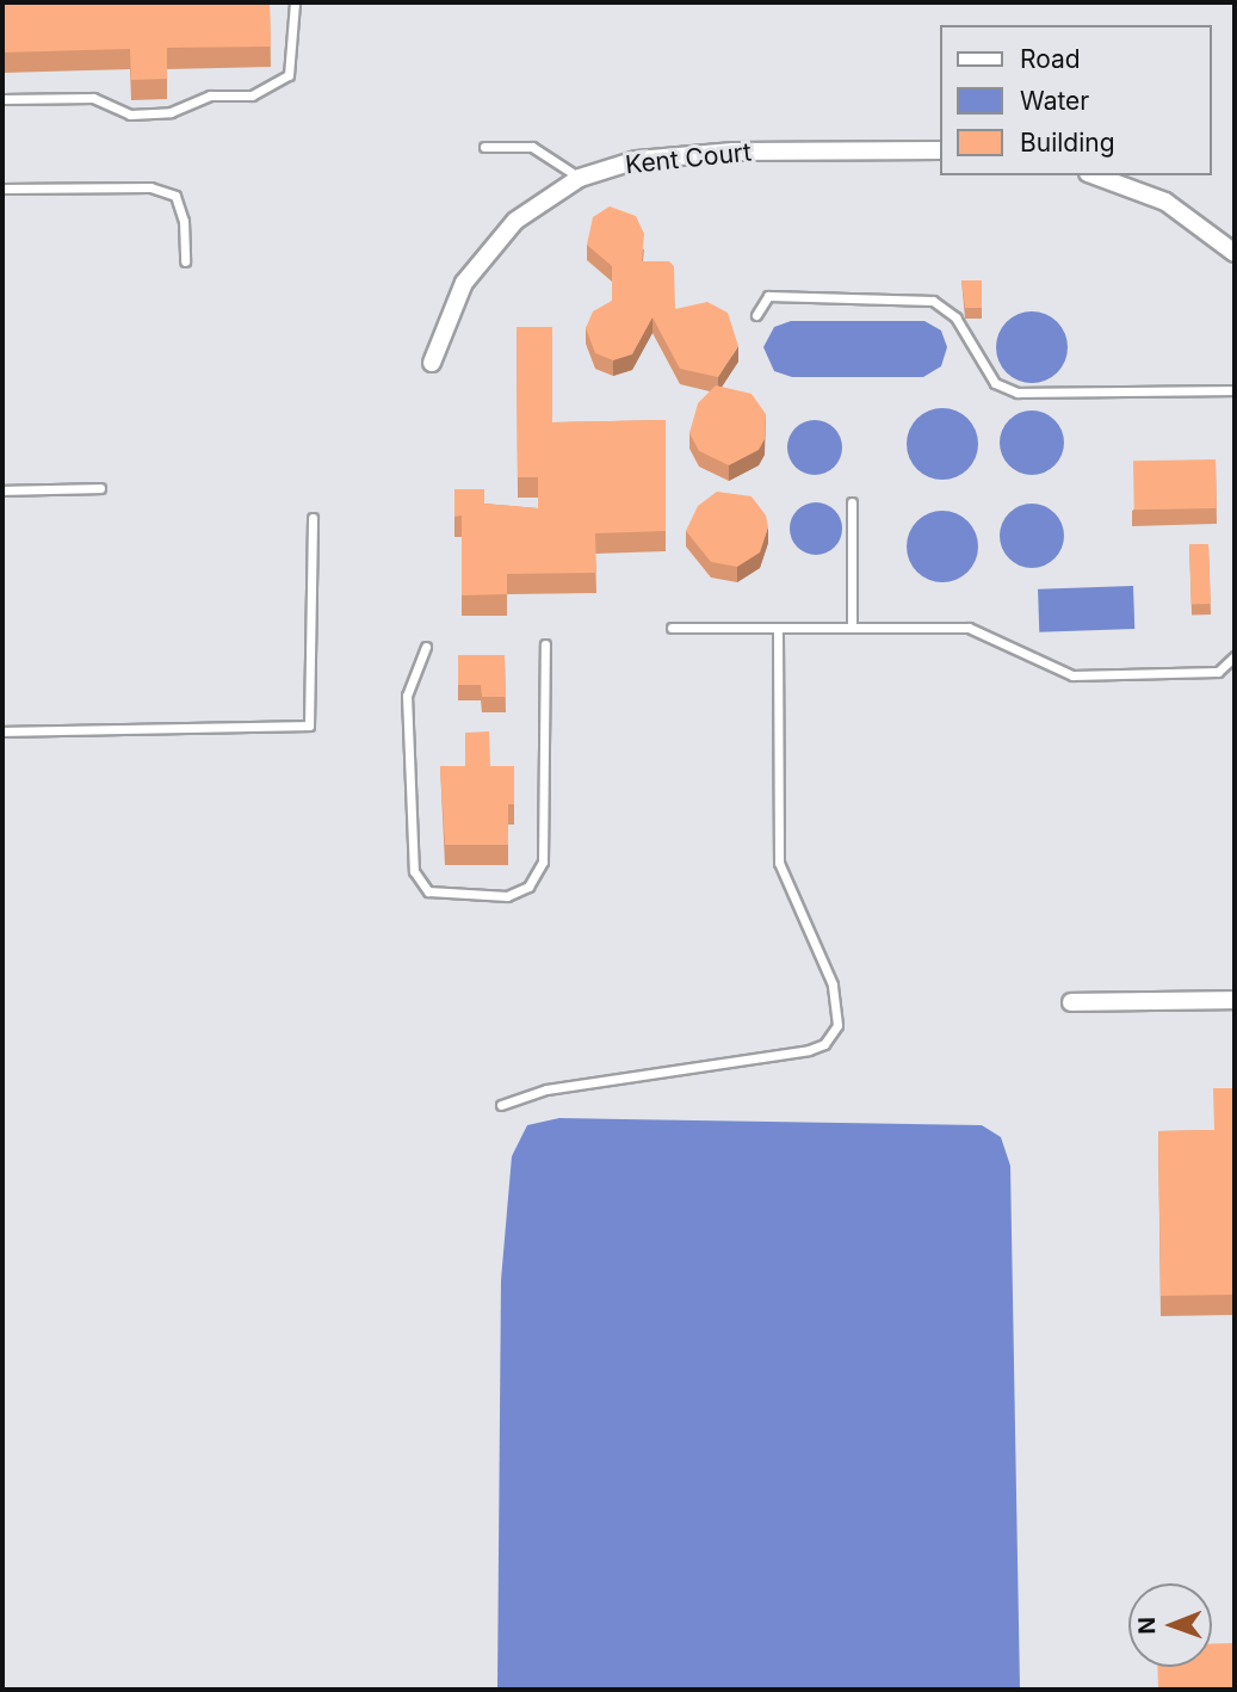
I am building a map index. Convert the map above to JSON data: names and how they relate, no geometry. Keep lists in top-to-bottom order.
{
  "streets": {
    "street": ["Kent Court"]
  },
  "legend": ["Road", "Water", "Building"],
  "north": "left"
}
